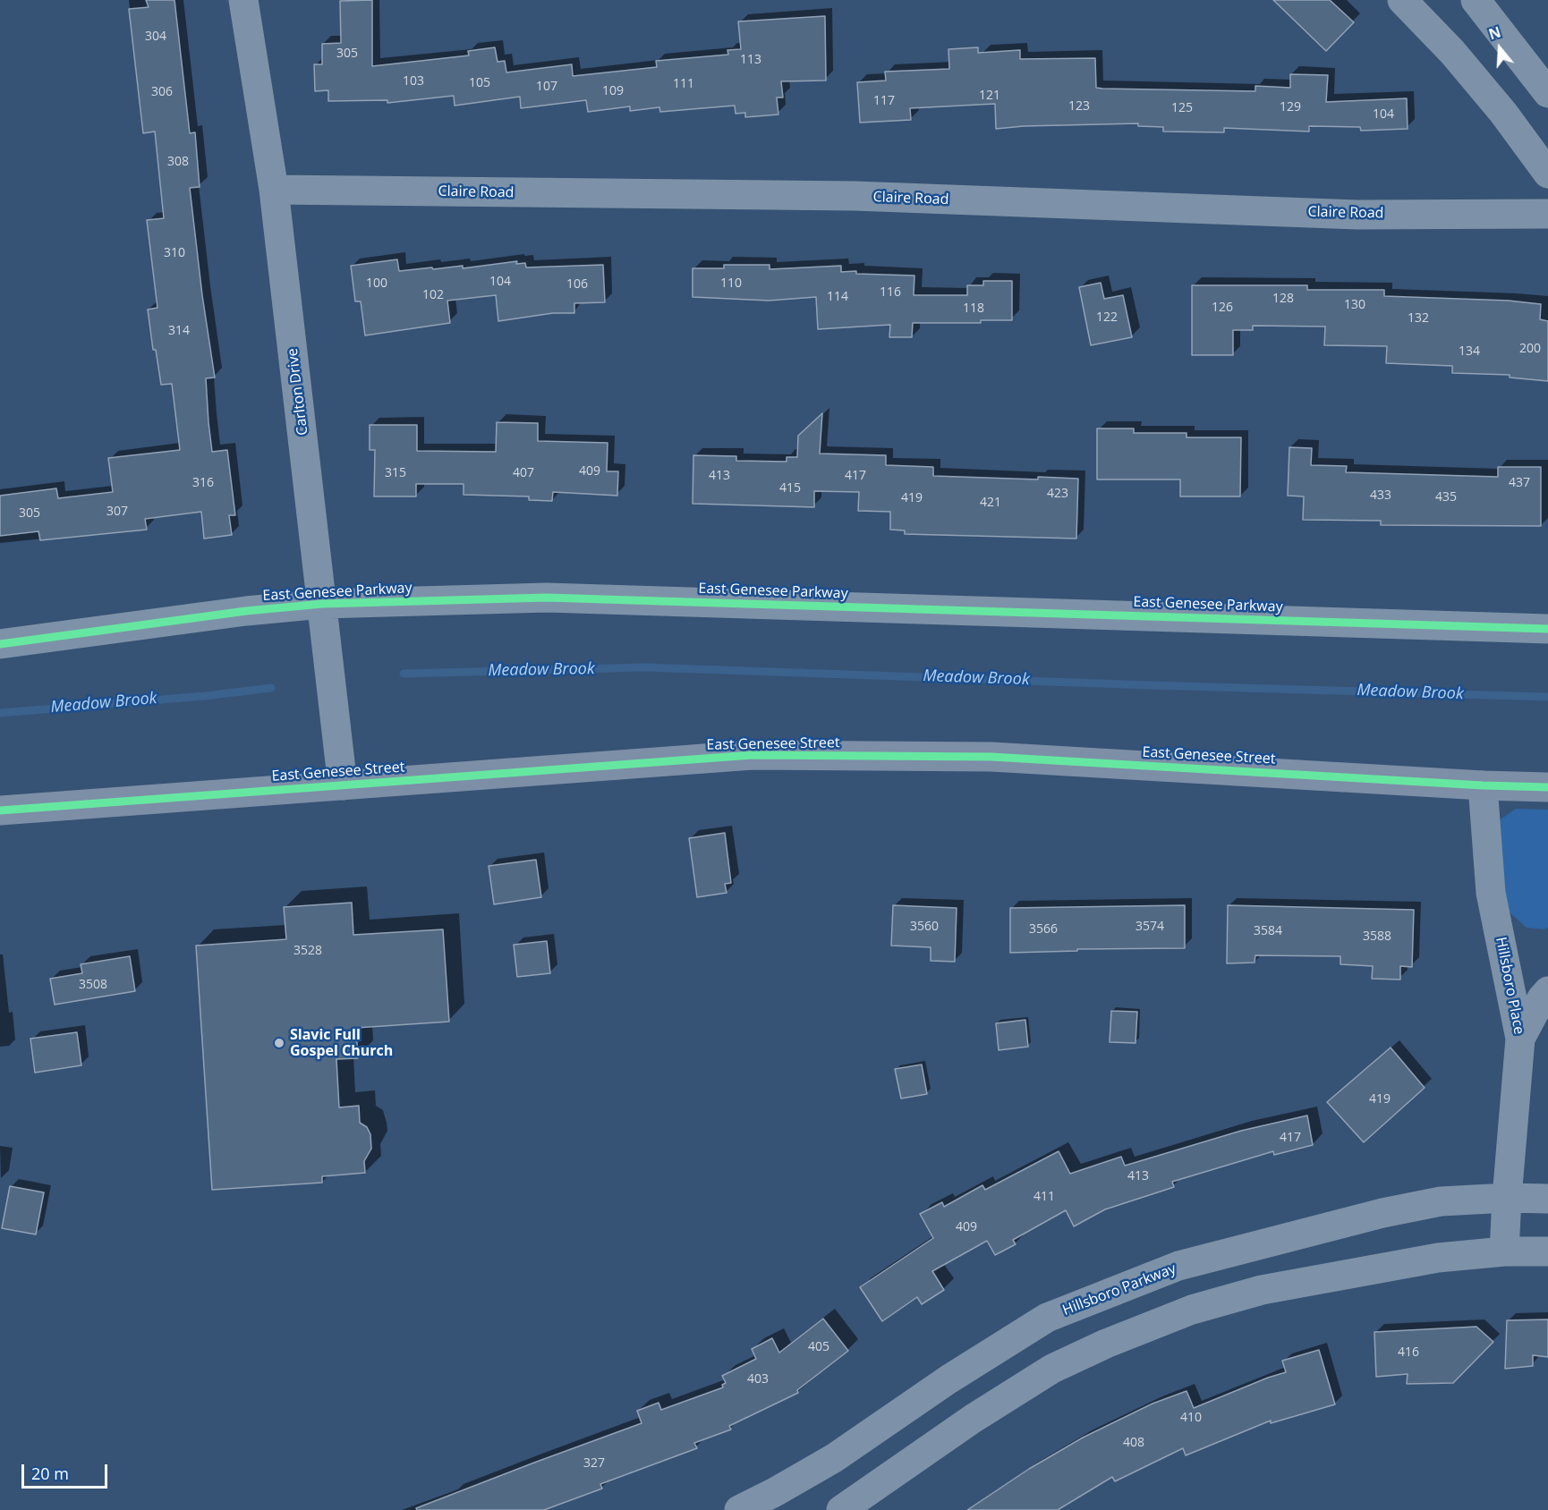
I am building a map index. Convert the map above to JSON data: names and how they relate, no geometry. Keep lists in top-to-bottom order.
{
  "streets": {
    "main road": ["East Genesee Street"],
    "street": [
      "Claire Road",
      "Carlton Drive",
      "East Genesee Parkway",
      "Hillsboro Place",
      "Hillsboro Parkway"
    ]
  },
  "crossings": [
    ["Claire Road", "Carlton Drive"],
    ["Carlton Drive", "East Genesee Parkway"],
    ["Carlton Drive", "East Genesee Street"],
    ["East Genesee Street", "Hillsboro Place"],
    ["Hillsboro Place", "Hillsboro Parkway"]
  ],
  "water": ["Meadow Brook"],
  "places": ["Slavic Full Gospel Church"],
  "house_numbers": [
    "304",
    "305",
    "113",
    "103",
    "105",
    "111",
    "107",
    "109",
    "306",
    "121",
    "117",
    "123",
    "129",
    "125",
    "104",
    "308",
    "310",
    "104",
    "100",
    "110",
    "106",
    "116",
    "102",
    "114",
    "128",
    "130",
    "126",
    "118",
    "122",
    "132",
    "314",
    "200",
    "134",
    "409",
    "315",
    "407",
    "413",
    "417",
    "316",
    "437",
    "415",
    "423",
    "433",
    "435",
    "419",
    "421",
    "307",
    "305",
    "3560",
    "3574",
    "3566",
    "3584",
    "3588",
    "3528",
    "3508",
    "419",
    "417",
    "413",
    "411",
    "409",
    "405",
    "416",
    "403",
    "410",
    "408",
    "327"
  ],
  "scale_bar": "20 m",
  "north": "top"
}
